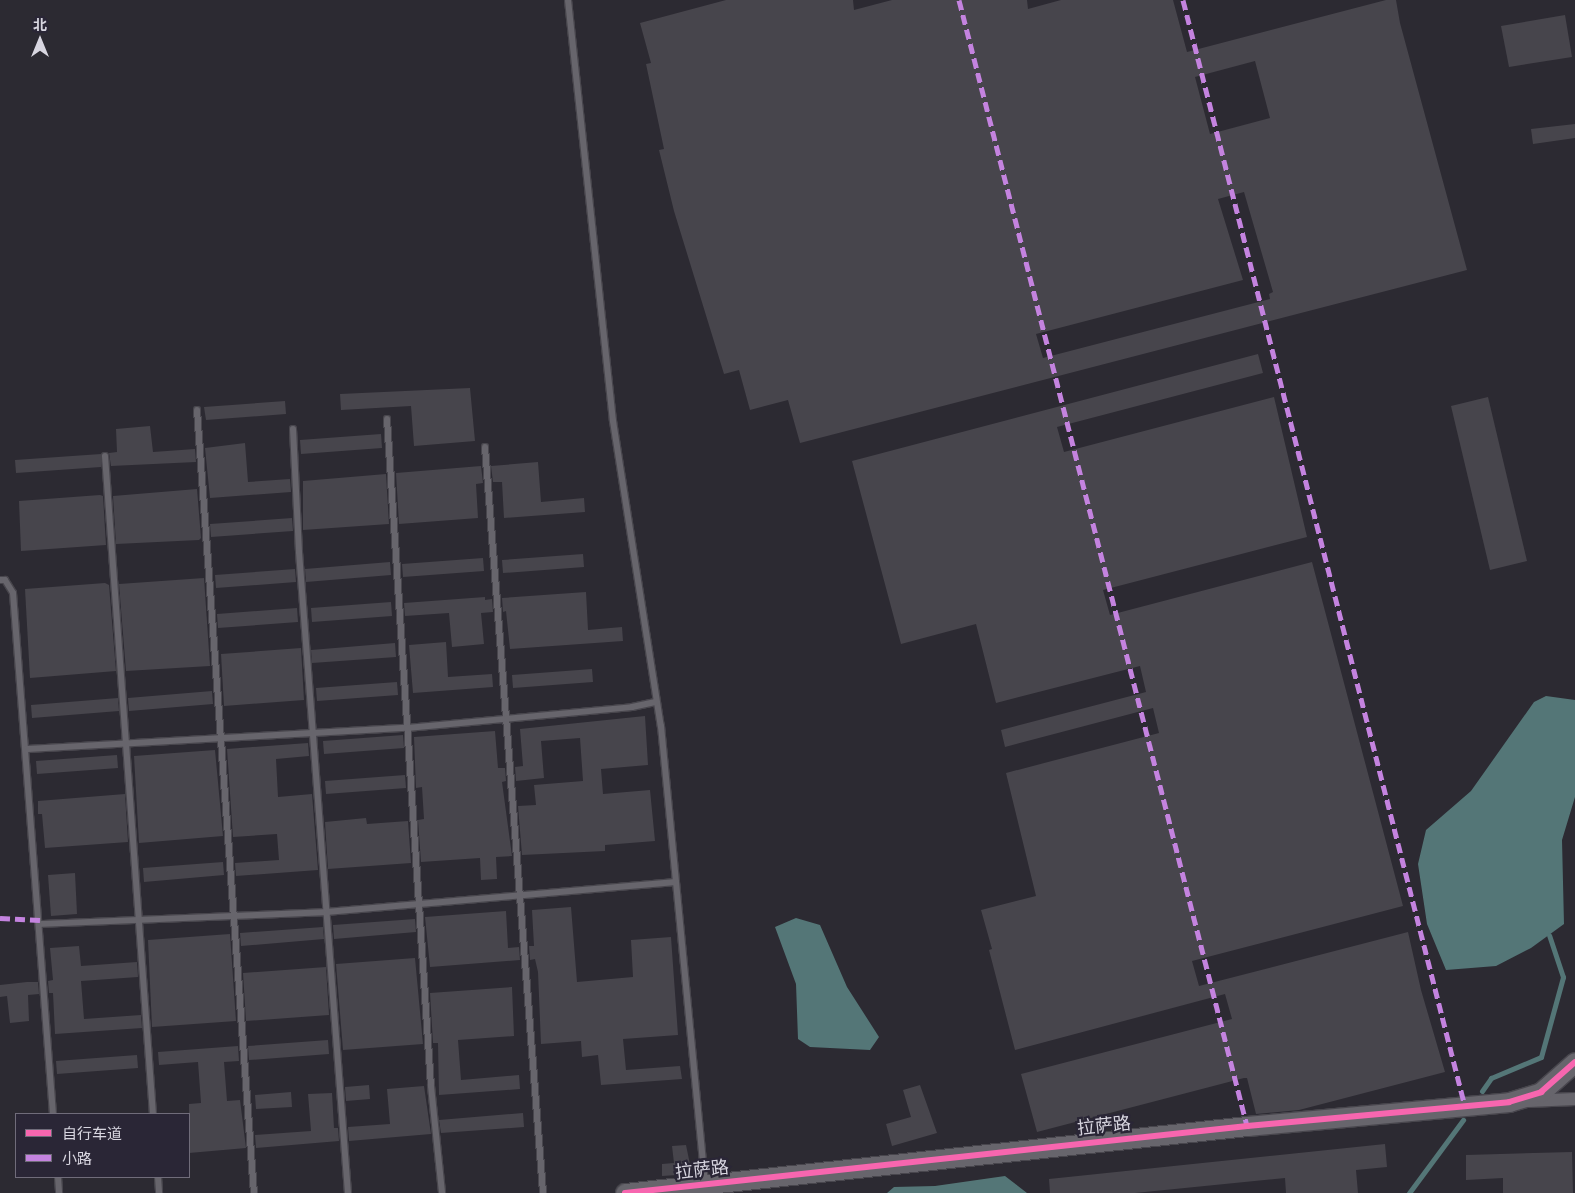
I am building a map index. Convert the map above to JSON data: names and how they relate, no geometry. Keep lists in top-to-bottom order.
{
  "streets": {
    "street": ["拉萨路"]
  },
  "legend": ["自行车道", "小路"],
  "north": "top"
}
